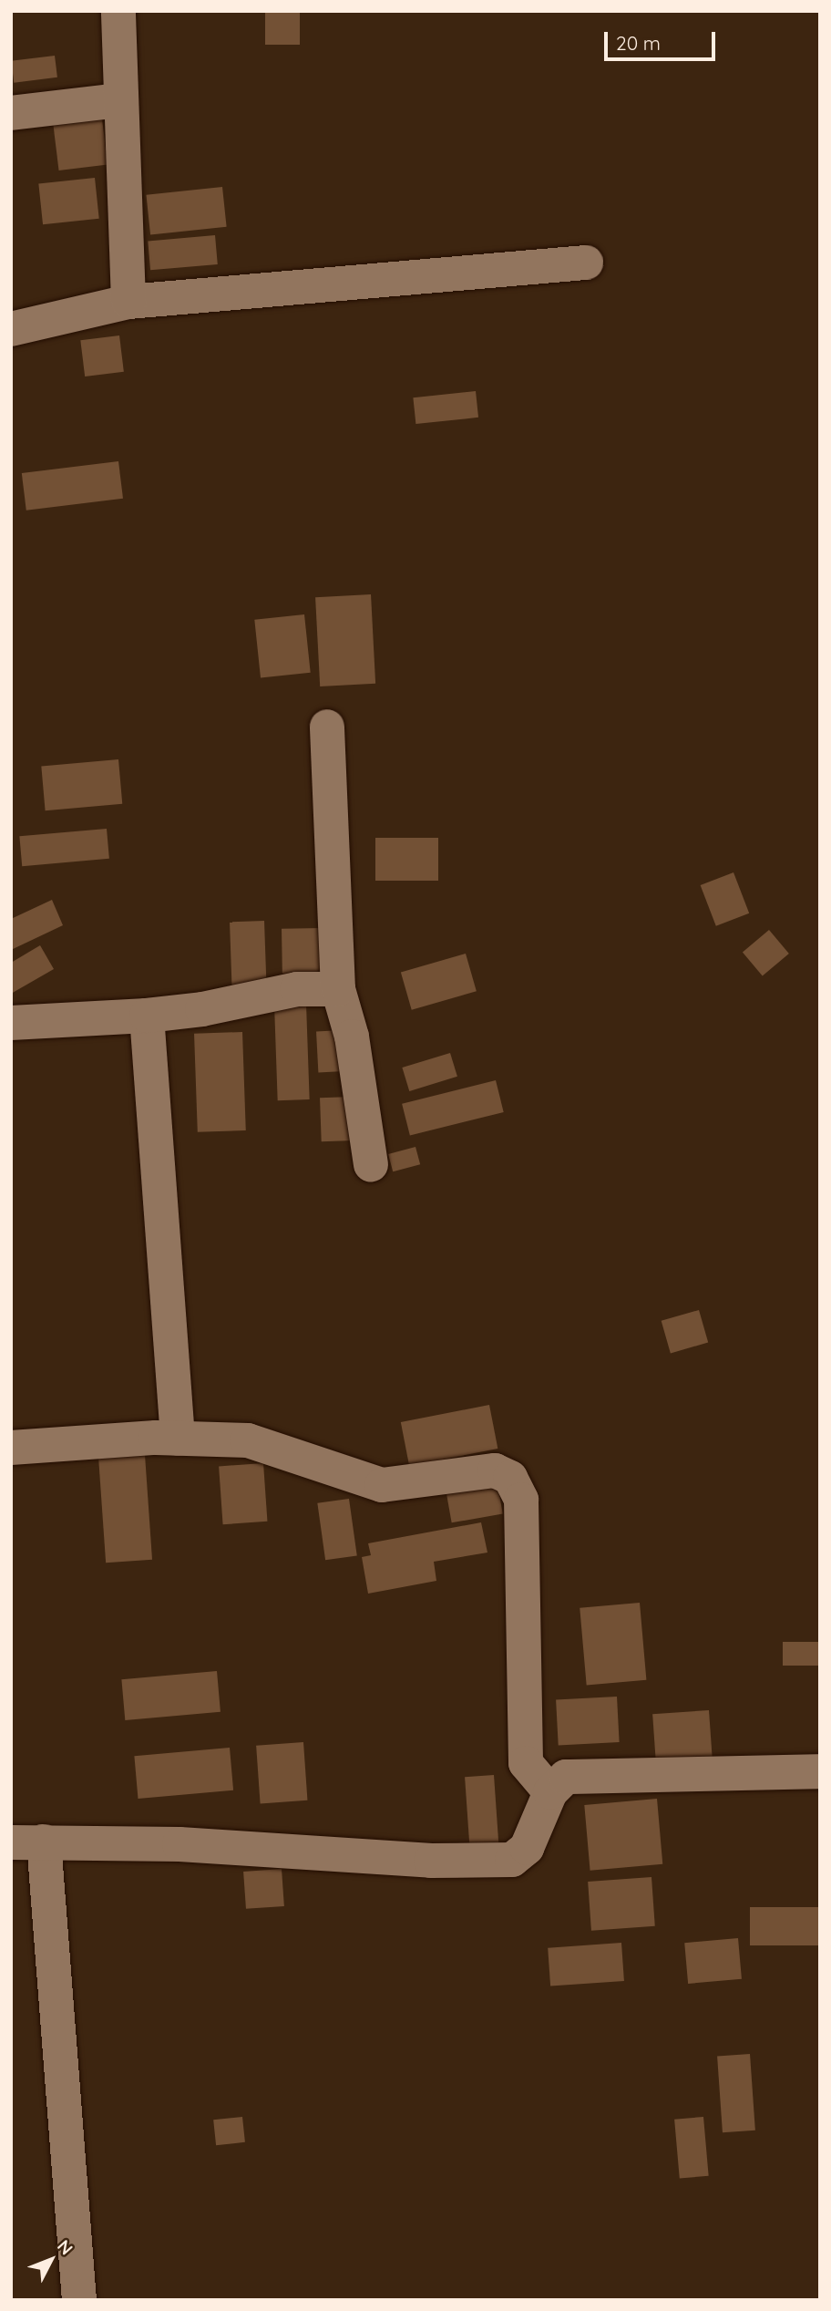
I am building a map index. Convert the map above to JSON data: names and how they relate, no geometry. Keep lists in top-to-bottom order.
{
  "scale_bar": "20 m",
  "north": "top right"
}
